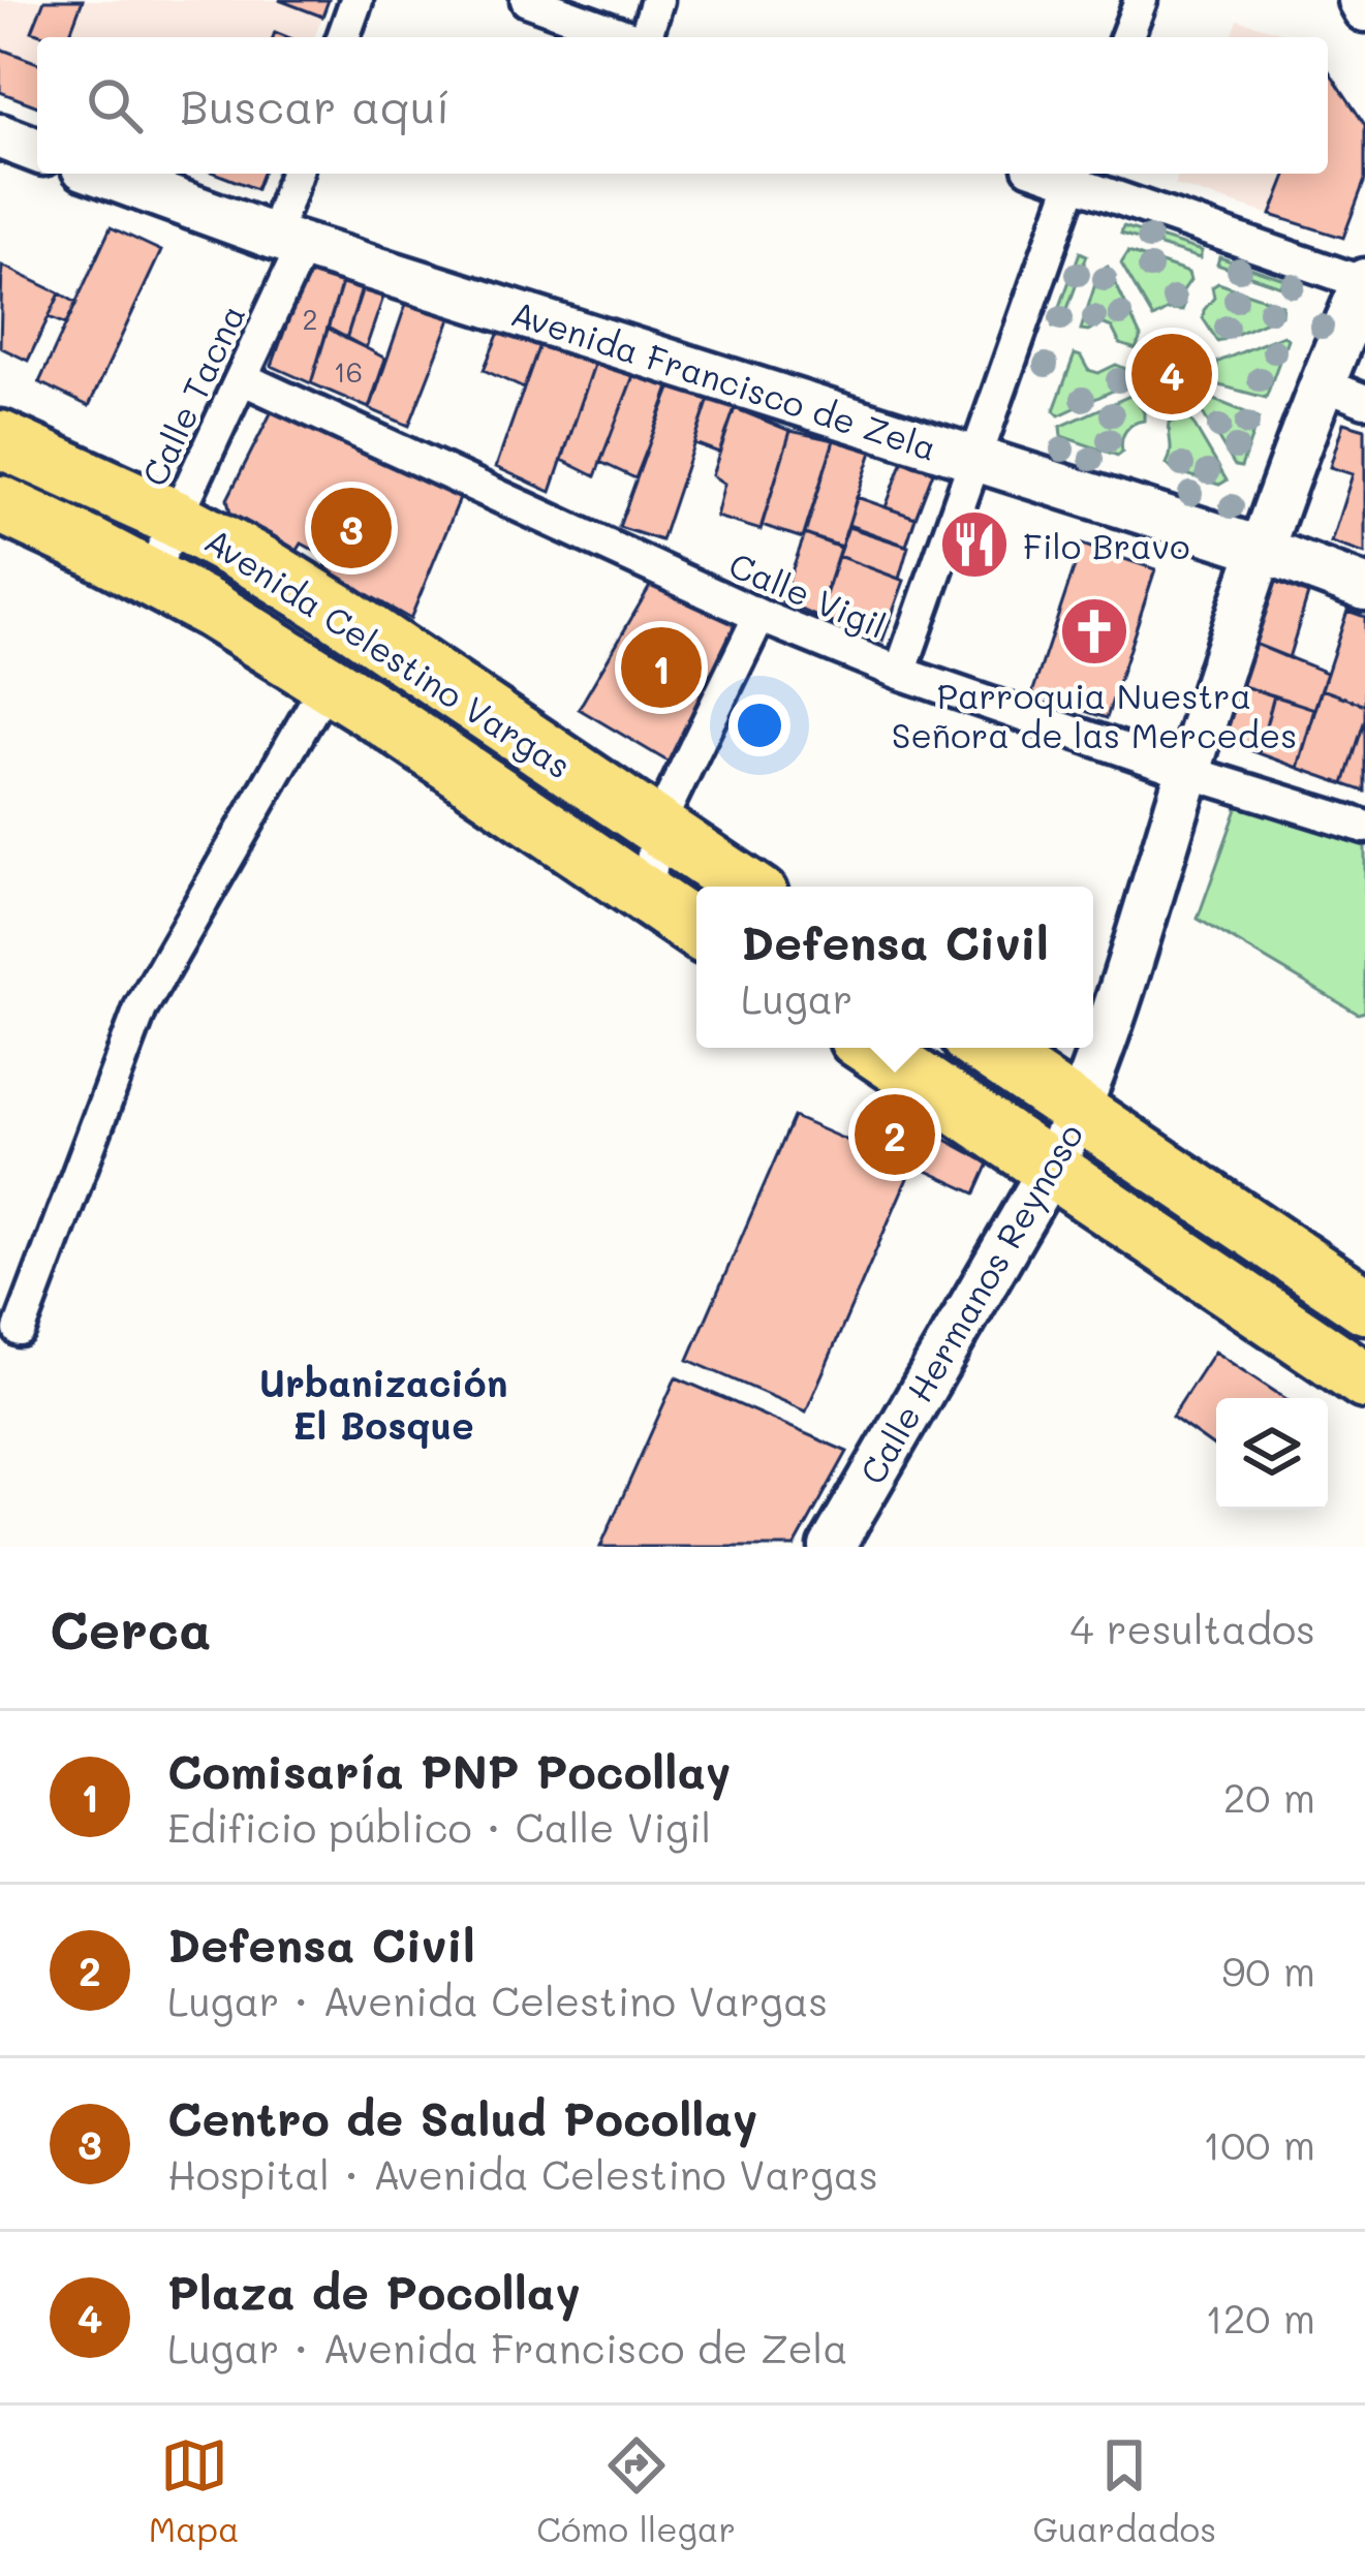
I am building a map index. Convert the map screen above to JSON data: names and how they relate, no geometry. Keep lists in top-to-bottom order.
{
  "streets": {
    "highway": ["Avenida Celestino Vargas"],
    "street": [
      "Avenida Francisco de Zela",
      "Calle Tacna",
      "Calle Vigil",
      "Calle Hermanos Reynoso"
    ]
  },
  "crossings": [
    ["Avenida Francisco de Zela", "Calle Tacna"],
    ["Avenida Francisco de Zela", "Calle Hermanos Reynoso"],
    ["Calle Tacna", "Calle Vigil"],
    ["Calle Tacna", "Avenida Celestino Vargas"],
    ["Calle Vigil", "Calle Hermanos Reynoso"]
  ],
  "districts": ["Urbanización El Bosque"],
  "places": {
    "restaurant": ["Filo Bravo"],
    "church": ["Parroquia Nuestra Señora de las Mercedes"]
  },
  "house_numbers": ["2", "16"],
  "page": {
    "search": "Buscar aquí",
    "pins": [
      "4",
      "3",
      "1",
      "2"
    ],
    "popup": ["Defensa Civil", "Lugar"],
    "heading": ["Cerca", "4 resultados"],
    "list": [
      {
        "mark": "1",
        "name": "Comisaría PNP Pocollay",
        "note": "Edificio público · Calle Vigil",
        "value": "20 m"
      },
      {
        "mark": "2",
        "name": "Defensa Civil",
        "note": "Lugar · Avenida Celestino Vargas",
        "value": "90 m"
      },
      {
        "mark": "3",
        "name": "Centro de Salud Pocollay",
        "note": "Hospital · Avenida Celestino Vargas",
        "value": "100 m"
      },
      {
        "mark": "4",
        "name": "Plaza de Pocollay",
        "note": "Lugar · Avenida Francisco de Zela",
        "value": "120 m"
      }
    ],
    "nav": ["Mapa", "Cómo llegar", "Guardados"]
  }
}
